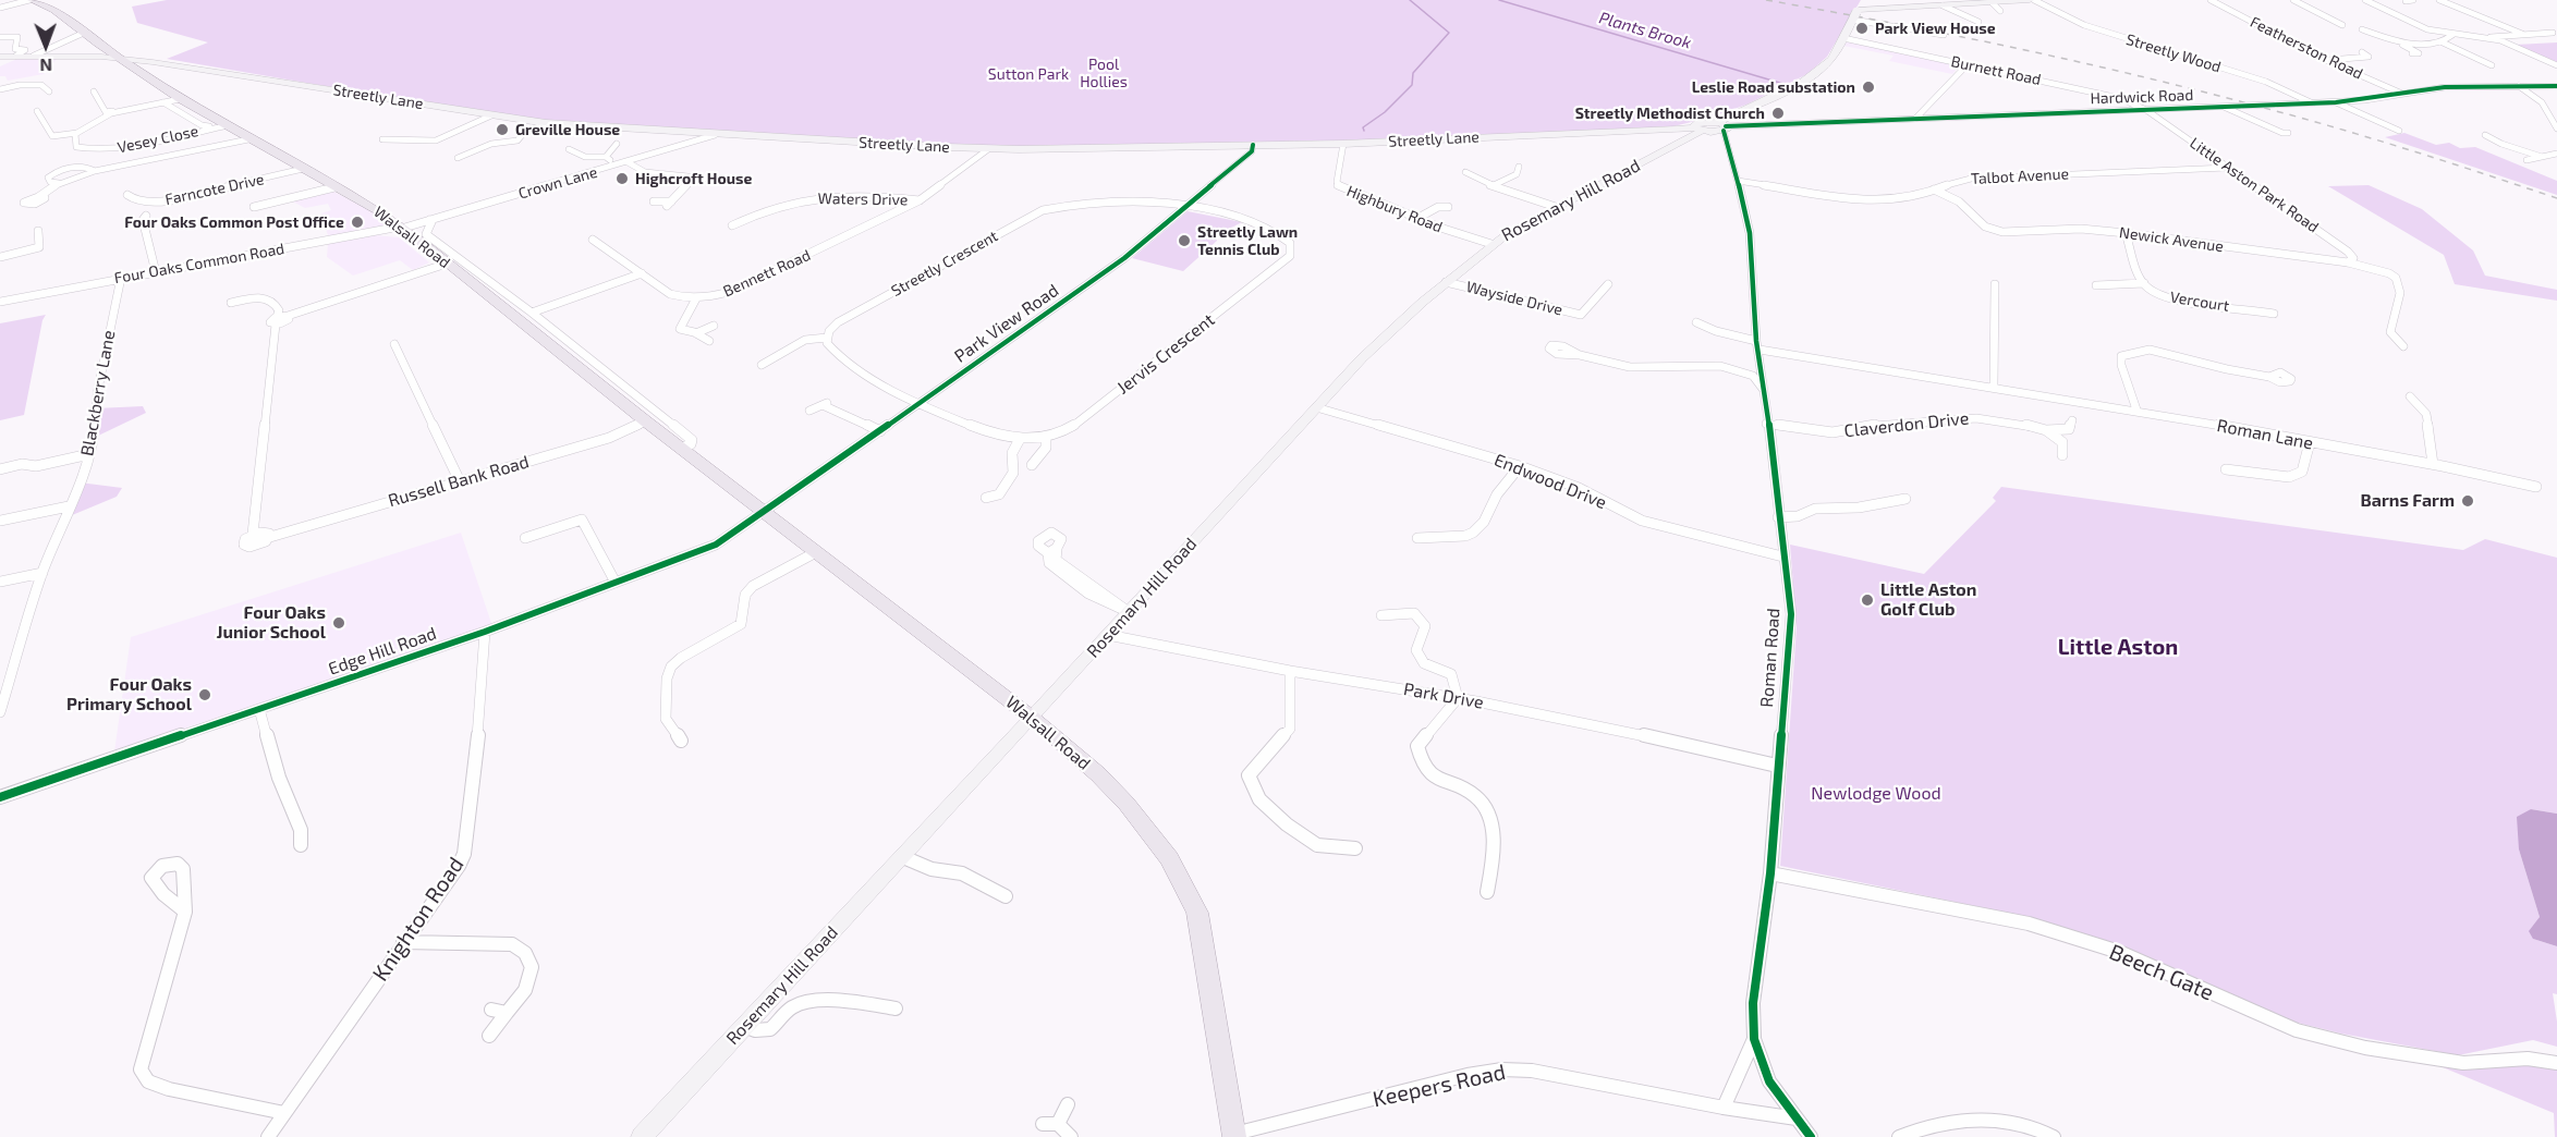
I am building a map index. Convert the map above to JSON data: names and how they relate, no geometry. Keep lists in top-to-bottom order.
{
  "streets": {
    "main road": ["Streetly Lane", "Rosemary Hill Road", "Walsall Road"],
    "street": [
      "Featherston Road",
      "Streetly Wood",
      "Burnett Road",
      "Hardwick Road",
      "Vesey Close",
      "Talbot Avenue",
      "Crown Lane",
      "Little Aston Park Road",
      "Farncote Drive",
      "Waters Drive",
      "Highbury Road",
      "Newick Avenue",
      "Four Oaks Common Road",
      "Streetly Crescent",
      "Bennett Road",
      "Wayside Drive",
      "Vercourt",
      "Park View Road",
      "Jervis Crescent",
      "Blackberry Lane",
      "Claverdon Drive",
      "Roman Lane",
      "Russell Bank Road",
      "Endwood Drive",
      "Edge Hill Road",
      "Roman Road",
      "Park Drive",
      "Knighton Road",
      "Beech Gate",
      "Keepers Road"
    ]
  },
  "crossings": [
    ["Featherston Road", "Hardwick Road"],
    ["Streetly Wood", "Hardwick Road"],
    ["Burnett Road", "Hardwick Road"],
    ["Burnett Road", "Little Aston Park Road"],
    ["Streetly Lane", "Hardwick Road"],
    ["Streetly Lane", "Crown Lane"],
    ["Streetly Lane", "Rosemary Hill Road"],
    ["Streetly Lane", "Highbury Road"],
    ["Streetly Lane", "Walsall Road"],
    ["Streetly Lane", "Bennett Road"],
    ["Streetly Lane", "Park View Road"],
    ["Streetly Lane", "Roman Road"],
    ["Hardwick Road", "Little Aston Park Road"],
    ["Hardwick Road", "Roman Road"],
    ["Vesey Close", "Walsall Road"],
    ["Talbot Avenue", "Little Aston Park Road"],
    ["Talbot Avenue", "Newick Avenue"],
    ["Talbot Avenue", "Roman Road"],
    ["Crown Lane", "Walsall Road"],
    ["Crown Lane", "Four Oaks Common Road"],
    ["Little Aston Park Road", "Newick Avenue"],
    ["Farncote Drive", "Walsall Road"],
    ["Waters Drive", "Bennett Road"],
    ["Rosemary Hill Road", "Highbury Road"],
    ["Rosemary Hill Road", "Walsall Road"],
    ["Rosemary Hill Road", "Wayside Drive"],
    ["Rosemary Hill Road", "Endwood Drive"],
    ["Rosemary Hill Road", "Park Drive"],
    ["Walsall Road", "Four Oaks Common Road"],
    ["Walsall Road", "Park View Road"],
    ["Walsall Road", "Russell Bank Road"],
    ["Walsall Road", "Edge Hill Road"],
    ["Walsall Road", "Keepers Road"],
    ["Four Oaks Common Road", "Blackberry Lane"],
    ["Streetly Crescent", "Park View Road"],
    ["Streetly Crescent", "Jervis Crescent"],
    ["Park View Road", "Jervis Crescent"],
    ["Park View Road", "Edge Hill Road"],
    ["Claverdon Drive", "Roman Road"],
    ["Roman Lane", "Roman Road"],
    ["Endwood Drive", "Roman Road"],
    ["Edge Hill Road", "Knighton Road"],
    ["Roman Road", "Park Drive"],
    ["Roman Road", "Beech Gate"],
    ["Roman Road", "Keepers Road"]
  ],
  "districts": ["Little Aston"],
  "water": ["Plants Brook"],
  "parks": ["Pool Hollies", "Sutton Park", "Newlodge Wood"],
  "places": [
    "Park View House",
    "Leslie Road substation",
    "Streetly Methodist Church",
    "Greville House",
    "Highcroft House",
    "Four Oaks Common Post Office",
    "Streetly Lawn Tennis Club",
    "Barns Farm",
    "Little Aston Golf Club",
    "Four Oaks Junior School",
    "Four Oaks Primary School"
  ],
  "north": "bottom"
}
